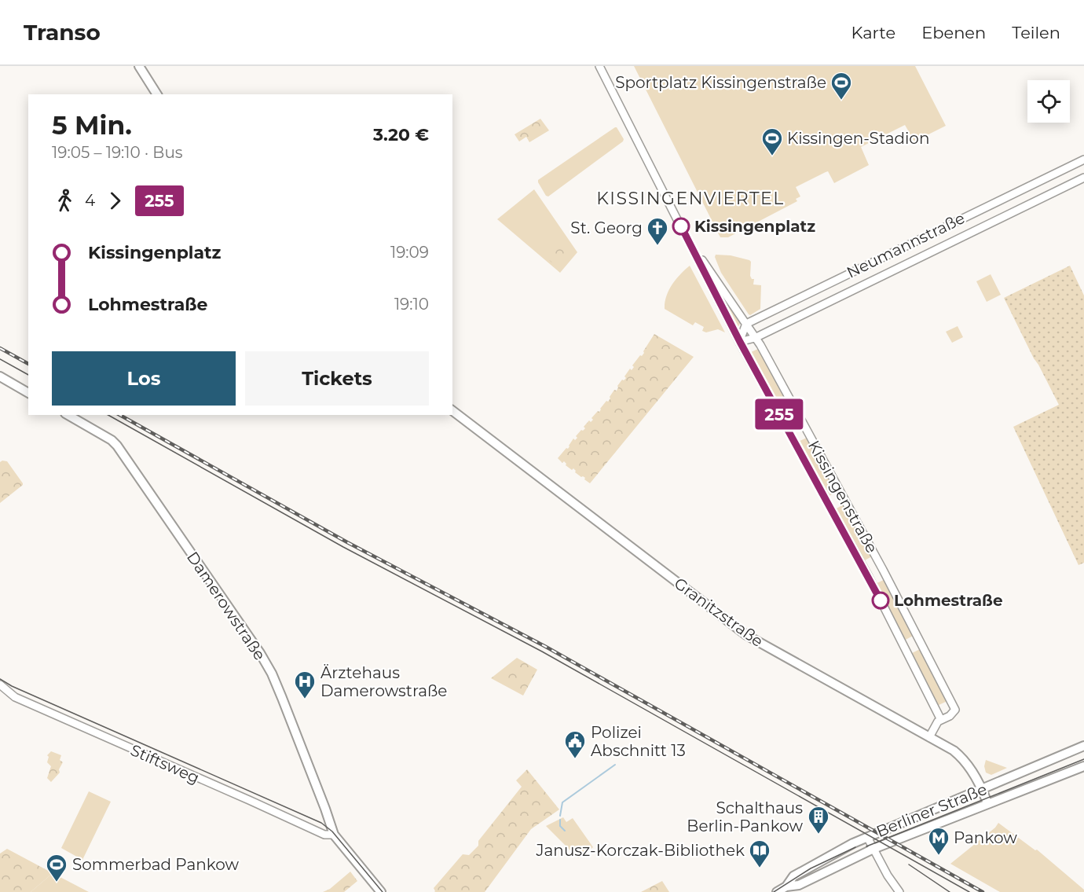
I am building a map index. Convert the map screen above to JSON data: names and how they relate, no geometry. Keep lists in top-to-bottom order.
{
  "streets": {
    "main road": ["Damerowstraße", "Granitzstraße", "Berliner Straße"],
    "street": ["Neumannstraße", "Kissingenstraße", "Stiftsweg"]
  },
  "crossings": [
    ["Neumannstraße", "Kissingenstraße"],
    ["Kissingenstraße", "Granitzstraße"],
    ["Damerowstraße", "Stiftsweg"],
    ["Granitzstraße", "Berliner Straße"]
  ],
  "districts": ["KISSINGENVIERTEL"],
  "places": {
    "sports": ["Sportplatz Kissingenstraße", "Kissingen-Stadion", "Sommerbad Pankow"],
    "other": ["Kissingenplatz", "Lohmestraße"],
    "church": ["St. Georg"],
    "hospital": ["Ärztehaus Damerowstraße"],
    "public building": ["Polizei Abschnitt 13"],
    "building": ["Schalthaus Berlin-Pankow"],
    "metro station": ["Pankow"],
    "library": ["Janusz-Korczak-Bibliothek"]
  },
  "lines": ["bus line 255"],
  "page": {
    "header": "Transo",
    "nav": ["Karte", "Ebenen", "Teilen"],
    "on_map": "255",
    "heading": ["5 Min.", "19:05 – 19:10 · Bus", "3.20 €"],
    "legs": ["4", "255"],
    "list": [
      {
        "name": "Kissingenplatz",
        "value": "19:09"
      },
      {
        "name": "Lohmestraße",
        "value": "19:10"
      }
    ],
    "buttons": ["Los", "Tickets"]
  }
}
